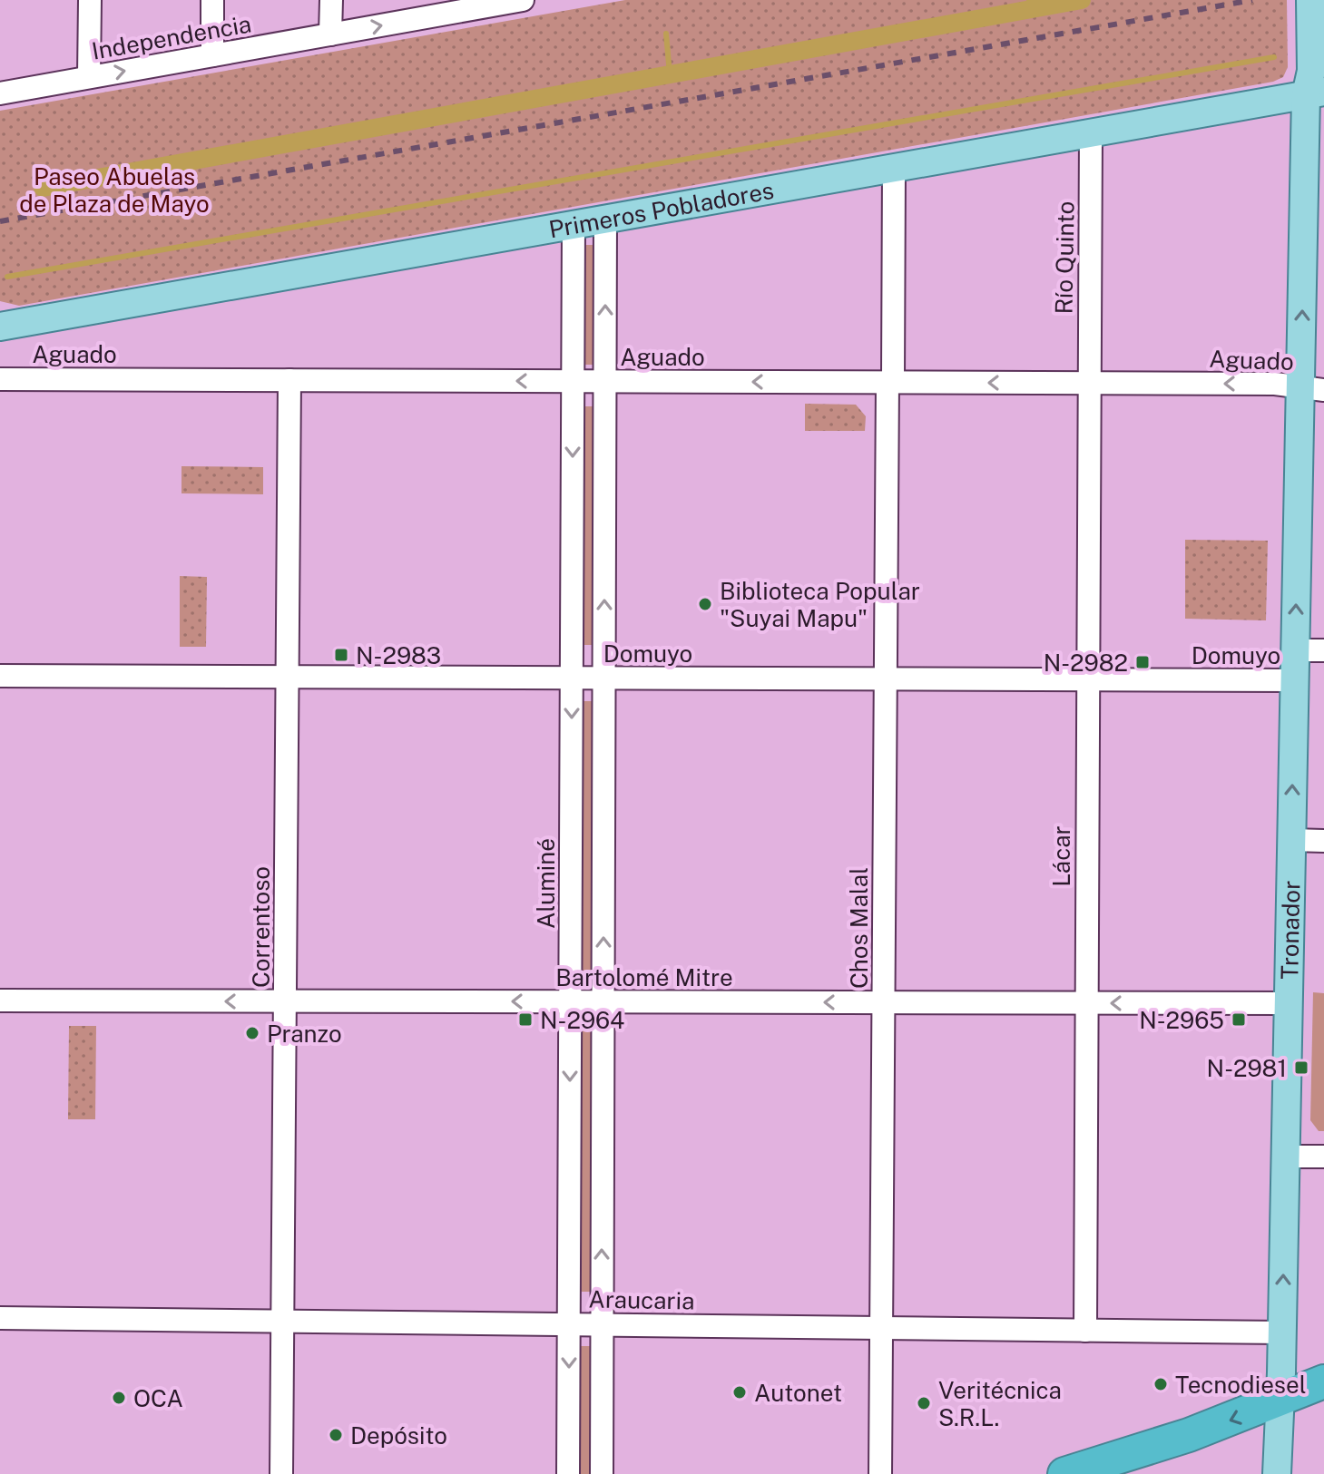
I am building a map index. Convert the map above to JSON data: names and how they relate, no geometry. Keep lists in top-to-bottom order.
{
  "streets": {
    "main road": ["Primeros Pobladores", "Tronador"],
    "street": [
      "Independencia",
      "Río Quinto",
      "Aguado",
      "Domuyo",
      "Lácar",
      "Aluminé",
      "Correntoso",
      "Chos Malal",
      "Bartolomé Mitre",
      "Araucaria"
    ]
  },
  "crossings": [
    ["Primeros Pobladores", "Río Quinto"],
    ["Primeros Pobladores", "Aluminé"],
    ["Primeros Pobladores", "Chos Malal"],
    ["Primeros Pobladores", "Tronador"],
    ["Río Quinto", "Aguado"],
    ["Río Quinto", "Lácar"],
    ["Aguado", "Lácar"],
    ["Aguado", "Aluminé"],
    ["Aguado", "Correntoso"],
    ["Aguado", "Chos Malal"],
    ["Aguado", "Tronador"],
    ["Domuyo", "Lácar"],
    ["Domuyo", "Aluminé"],
    ["Domuyo", "Correntoso"],
    ["Domuyo", "Chos Malal"],
    ["Domuyo", "Tronador"],
    ["Lácar", "Bartolomé Mitre"],
    ["Lácar", "Araucaria"],
    ["Aluminé", "Bartolomé Mitre"],
    ["Aluminé", "Araucaria"],
    ["Correntoso", "Bartolomé Mitre"],
    ["Correntoso", "Araucaria"],
    ["Chos Malal", "Bartolomé Mitre"],
    ["Chos Malal", "Araucaria"],
    ["Tronador", "Bartolomé Mitre"],
    ["Tronador", "Araucaria"]
  ],
  "one_way": [
    "Independencia",
    "Aguado",
    "Tronador",
    "Bartolomé Mitre"
  ],
  "parks": ["Paseo Abuelas de Plaza de Mayo"],
  "places": {
    "other": [
      "Biblioteca Popular \"Suyai Mapu\"",
      "Pranzo",
      "Tecnodiesel",
      "Autonet",
      "OCA",
      "Veritécnica S.R.L.",
      "Depósito"
    ],
    "transit": [
      "N-2983",
      "N-2982",
      "N-2964",
      "N-2965",
      "N-2981"
    ]
  }
}
